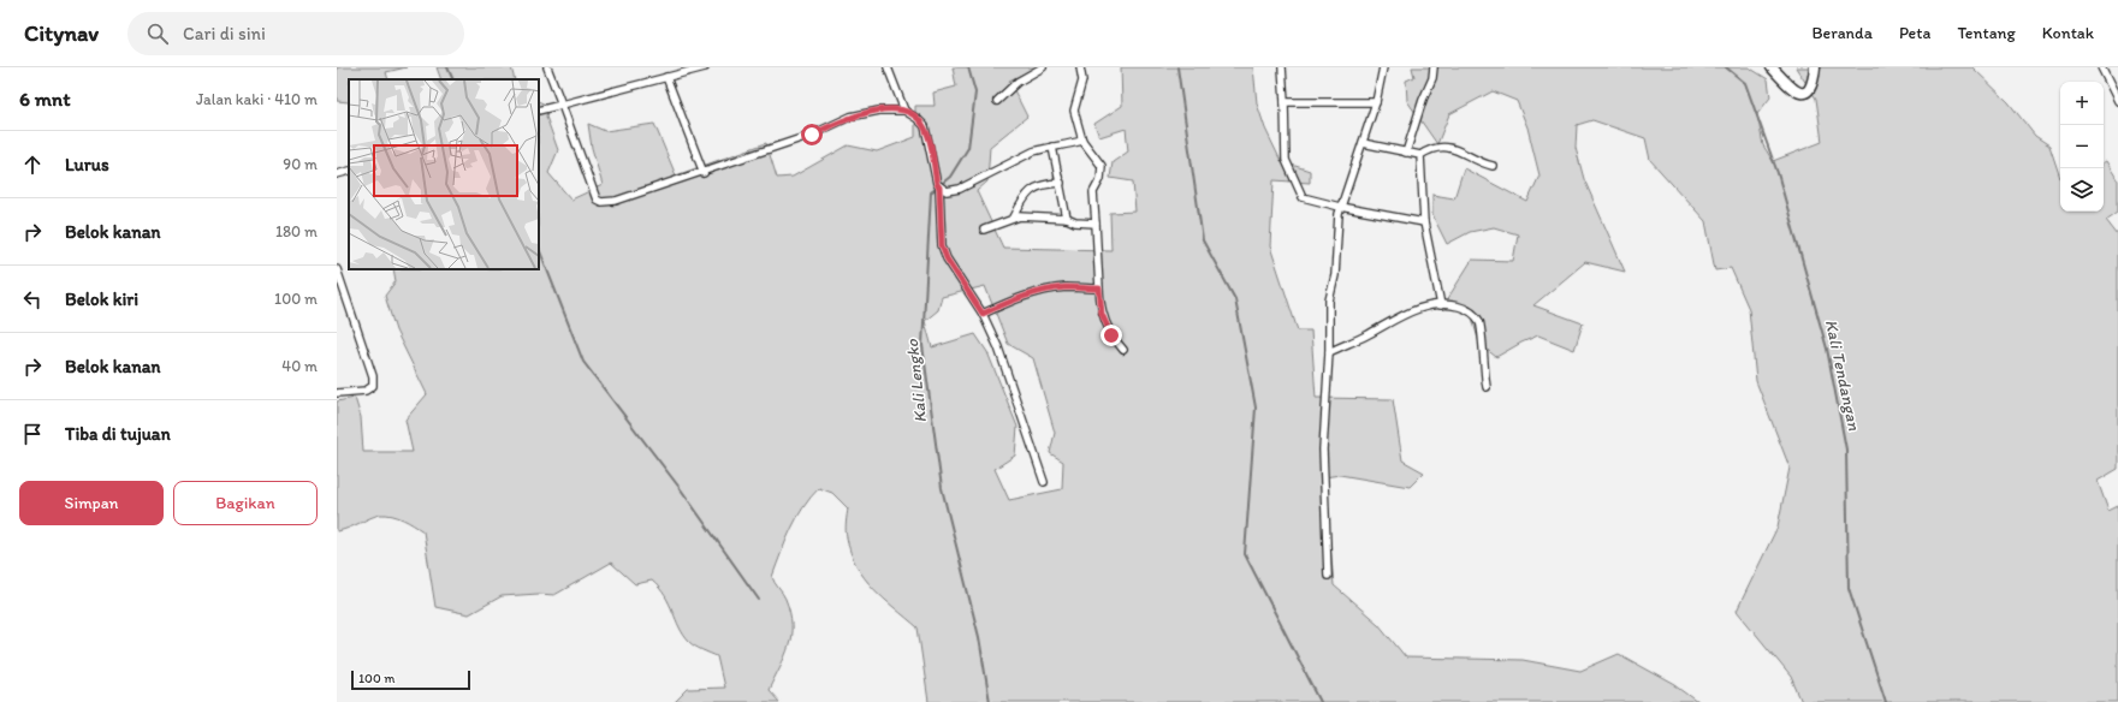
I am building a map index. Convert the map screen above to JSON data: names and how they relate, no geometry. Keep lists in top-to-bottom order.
{
  "water": ["Kali Tendangan", "Kali Lengko"],
  "scale_bar": "100 m",
  "page": {
    "header": "Citynav",
    "search": "Cari di sini",
    "nav": [
      "Beranda",
      "Peta",
      "Tentang",
      "Kontak"
    ],
    "heading": ["6 mnt", "Jalan kaki · 410 m"],
    "map_buttons": ["+", "−"],
    "list": [
      ["Lurus", "90 m"],
      ["Belok kanan", "180 m"],
      ["Belok kiri", "100 m"],
      ["Belok kanan", "40 m"],
      "Tiba di tujuan"
    ],
    "buttons": ["Simpan", "Bagikan"],
    "scale": "100 m"
  }
}
